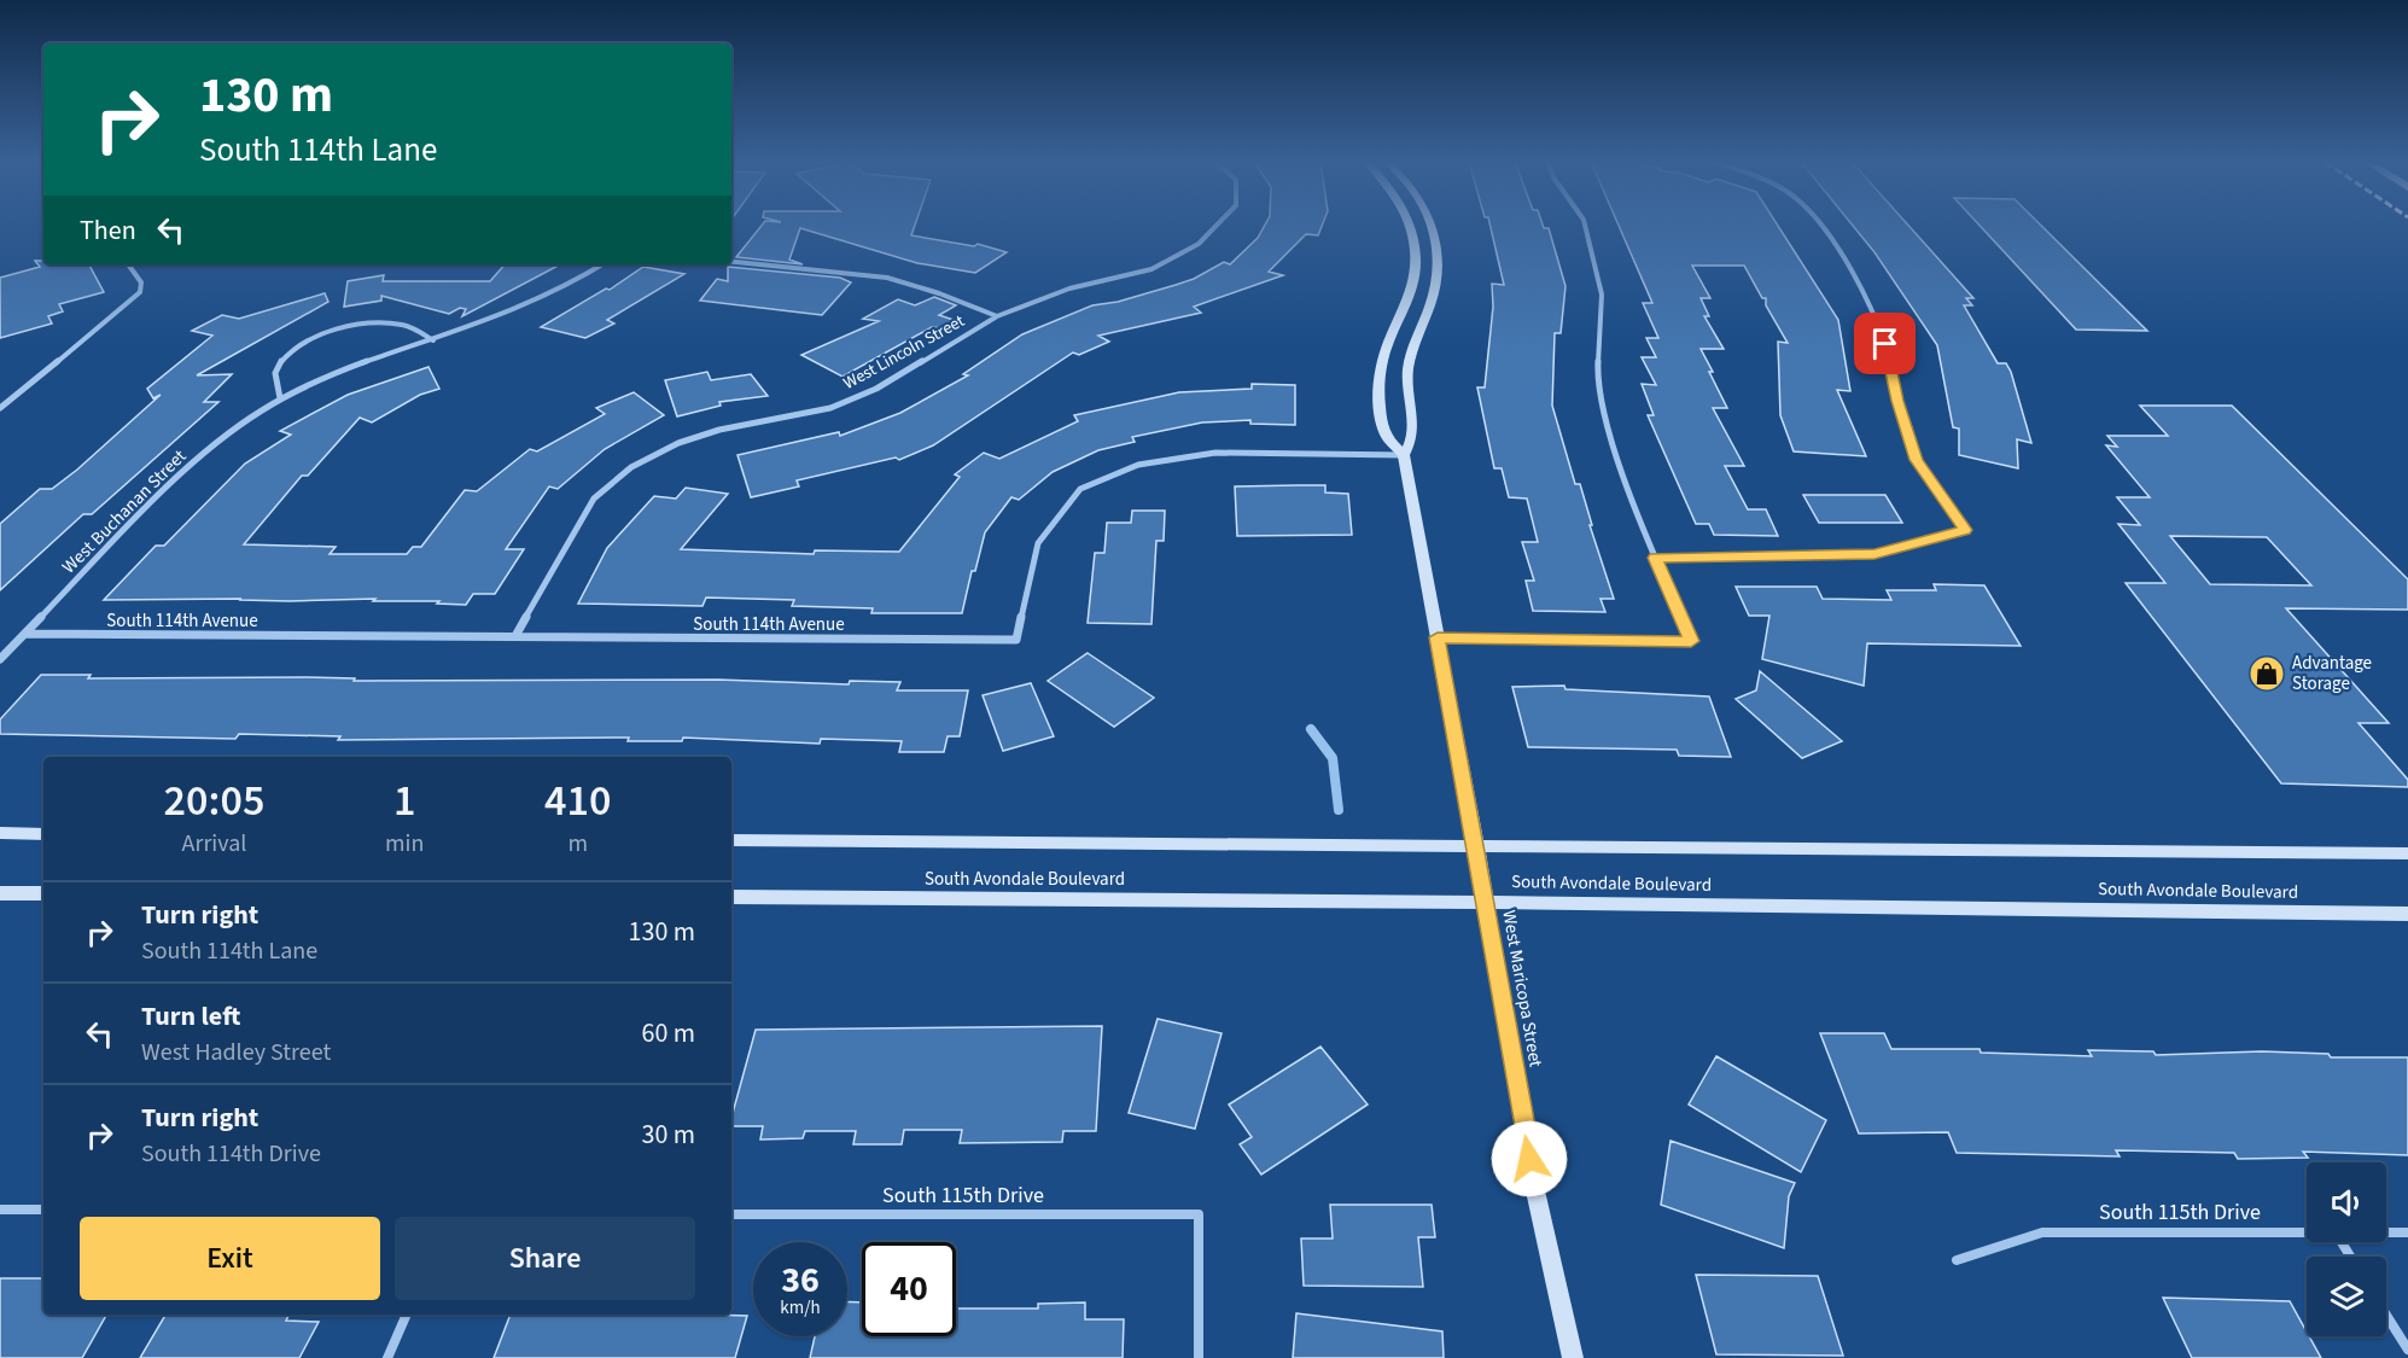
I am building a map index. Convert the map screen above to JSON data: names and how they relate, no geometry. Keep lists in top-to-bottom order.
{
  "streets": {
    "main road": ["South Avondale Boulevard", "West Maricopa Street"],
    "street": [
      "West Lincoln Street",
      "West Buchanan Street",
      "South 114th Avenue",
      "South 115th Drive"
    ]
  },
  "crossings": [
    ["West Lincoln Street", "South 114th Avenue"],
    ["West Buchanan Street", "South 114th Avenue"],
    ["South 114th Avenue", "West Maricopa Street"],
    ["South Avondale Boulevard", "West Maricopa Street"]
  ],
  "places": {
    "shop": ["Advantage Storage"]
  },
  "page": {
    "turn": ["130 m", "South 114th Lane"],
    "then": "Then",
    "eta": [
      "20:05",
      "Arrival",
      "1",
      "min",
      "410",
      "m"
    ],
    "list": [
      {
        "name": "Turn right",
        "note": "South 114th Lane",
        "value": "130 m"
      },
      {
        "name": "Turn left",
        "note": "West Hadley Street",
        "value": "60 m"
      },
      {
        "name": "Turn right",
        "note": "South 114th Drive",
        "value": "30 m"
      }
    ],
    "buttons": ["Exit", "Share"],
    "speed": "36 km/h",
    "limit": "40"
  }
}
